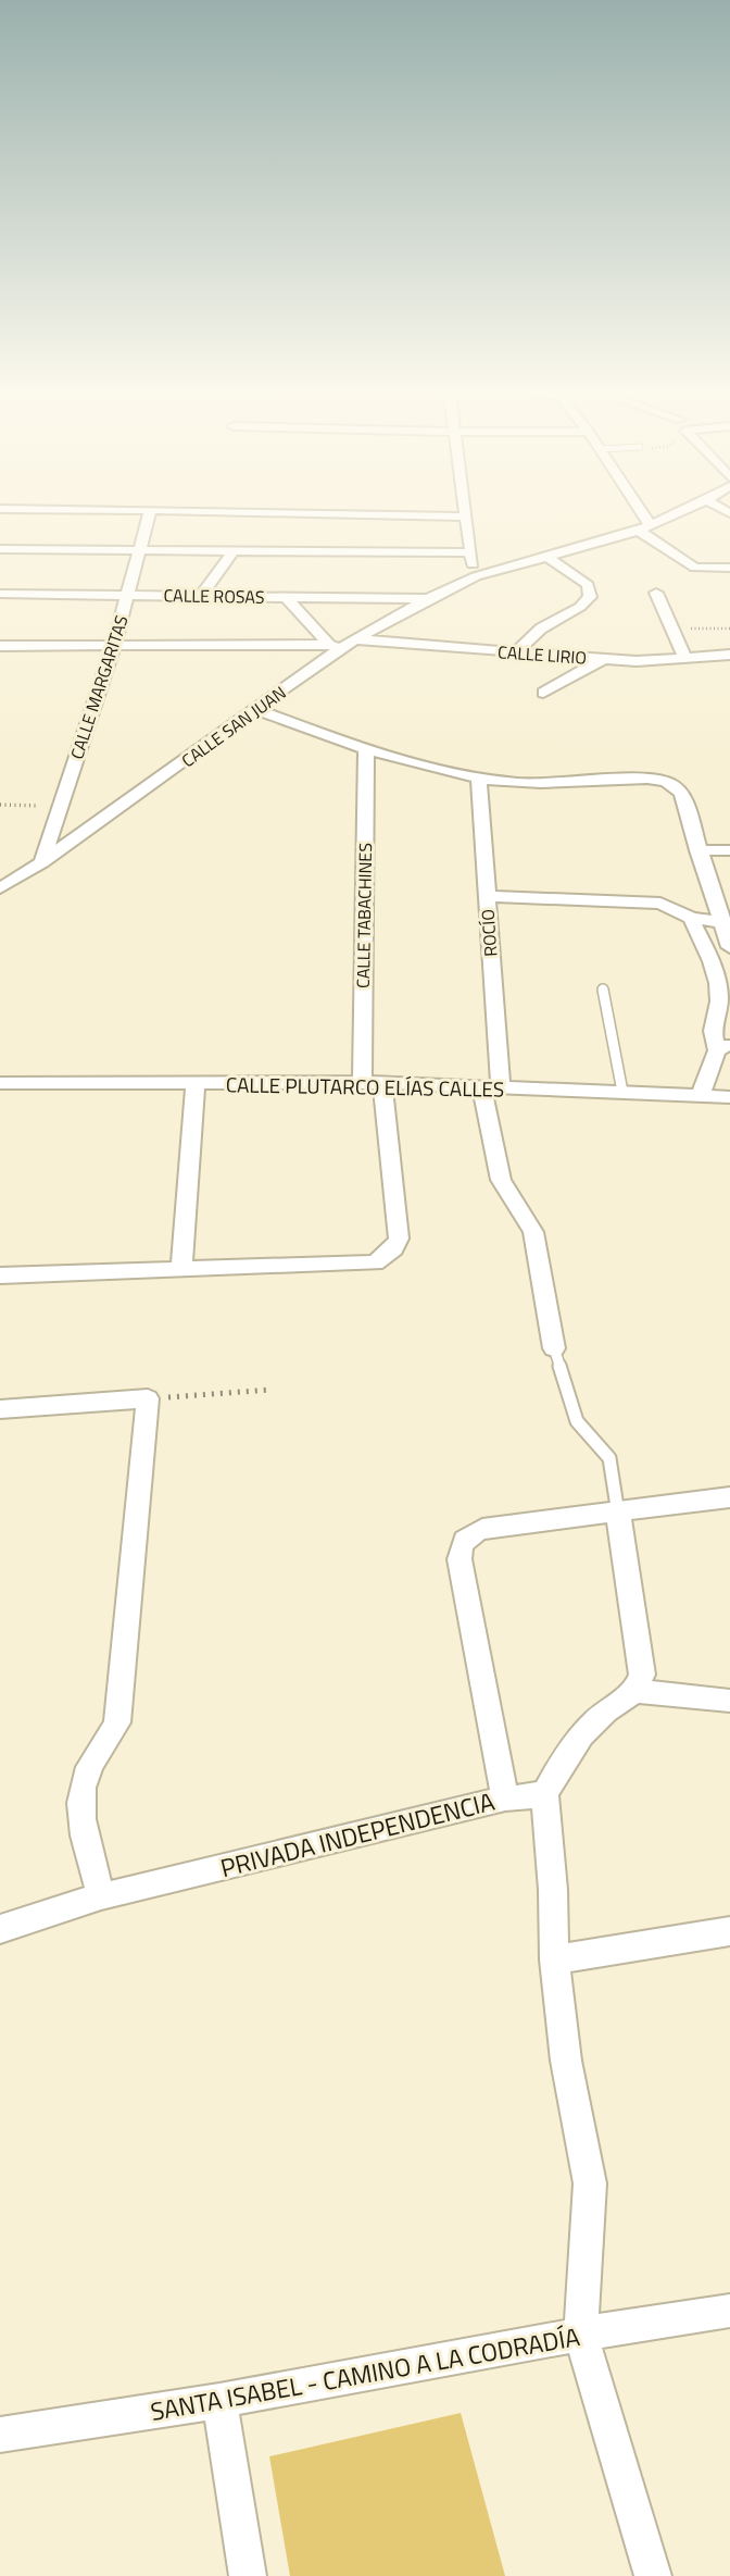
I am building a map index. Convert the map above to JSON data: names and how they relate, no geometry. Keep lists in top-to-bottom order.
{
  "streets": {
    "street": [
      "CALLE ROSAS",
      "CALLE LIRIO",
      "CALLE MARGARITAS",
      "CALLE SAN JUAN",
      "CALLE TABACHINES",
      "ROCÍO",
      "CALLE PLUTARCO ELÍAS CALLES",
      "PRIVADA INDEPENDENCIA",
      "SANTA ISABEL - CAMINO A LA CODRADÍA"
    ]
  },
  "crossings": [
    ["CALLE ROSAS", "CALLE MARGARITAS"],
    ["CALLE ROSAS", "CALLE SAN JUAN"],
    ["CALLE LIRIO", "CALLE SAN JUAN"],
    ["CALLE MARGARITAS", "CALLE SAN JUAN"],
    ["CALLE TABACHINES", "CALLE PLUTARCO ELÍAS CALLES"],
    ["ROCÍO", "CALLE PLUTARCO ELÍAS CALLES"]
  ]
}
